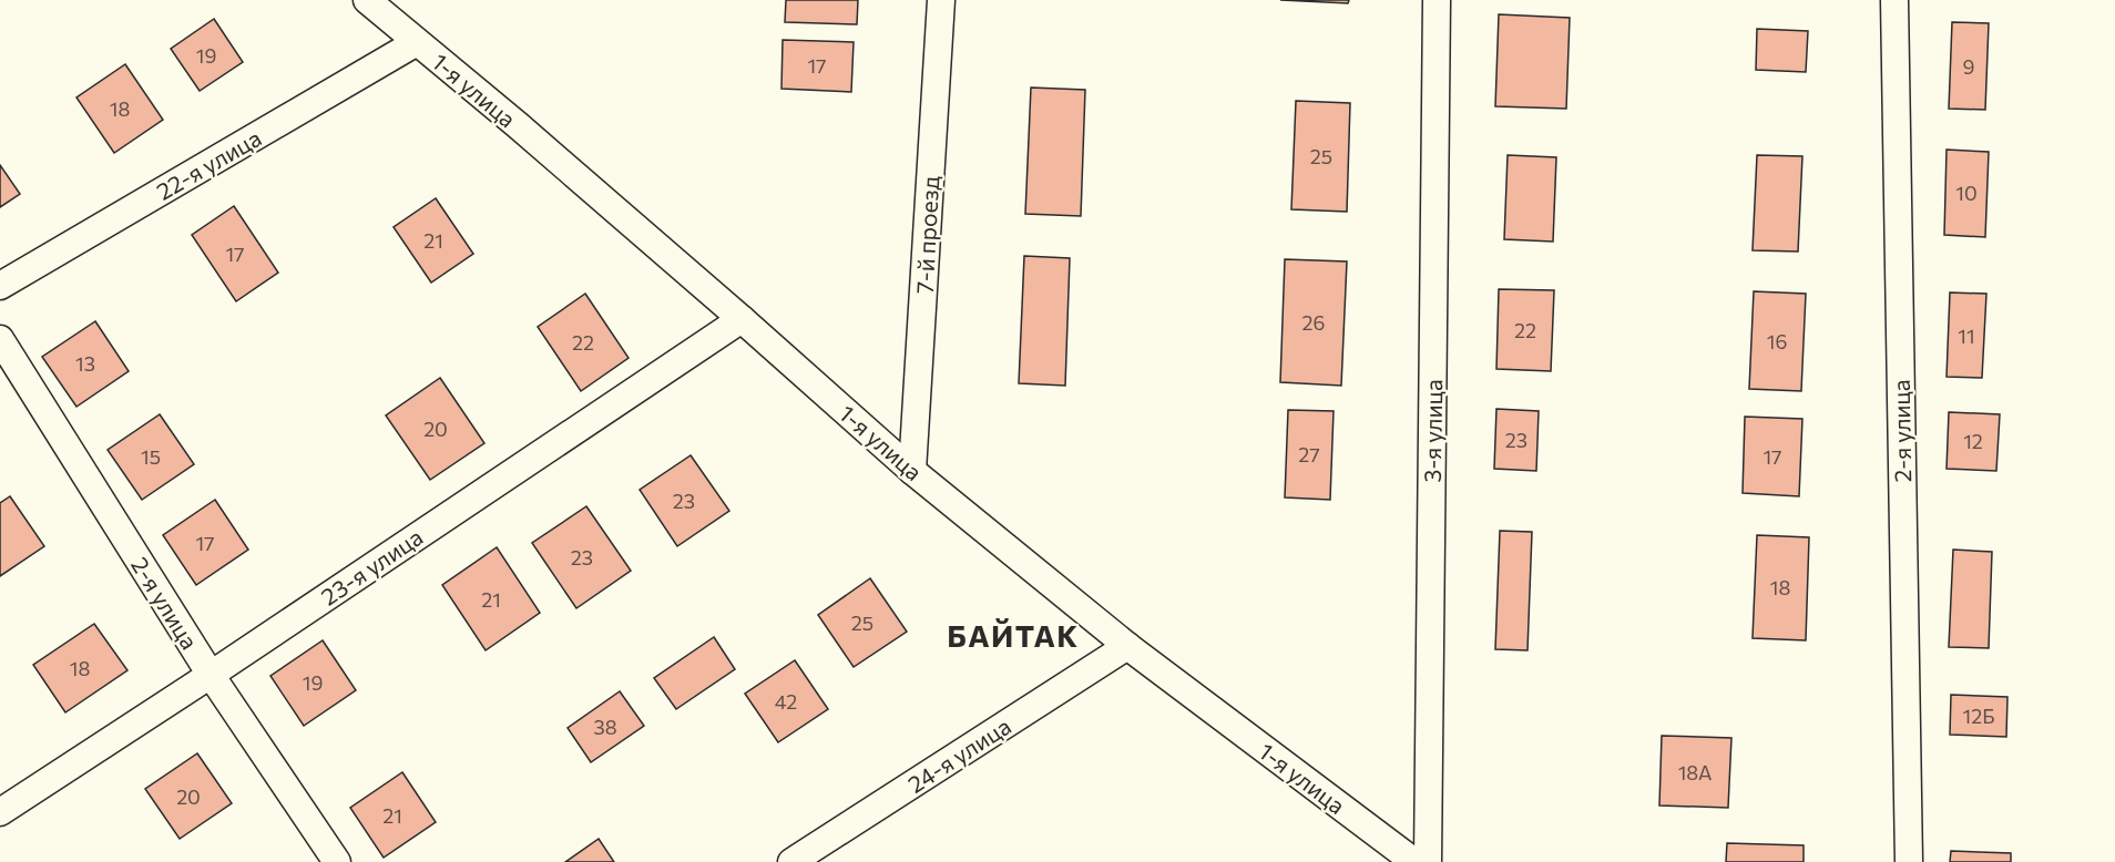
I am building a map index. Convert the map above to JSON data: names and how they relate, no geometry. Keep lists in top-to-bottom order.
{
  "streets": {
    "street": [
      "1-я улица",
      "22-я улица",
      "7-й проезд",
      "3-я улица",
      "2-я улица",
      "23-я улица",
      "24-я улица"
    ]
  },
  "crossings": [
    ["1-я улица", "22-я улица"],
    ["1-я улица", "7-й проезд"],
    ["1-я улица", "23-я улица"],
    ["1-я улица", "24-я улица"],
    ["2-я улица", "23-я улица"]
  ],
  "districts": ["БАЙТАК"],
  "house_numbers": [
    "19",
    "17",
    "9",
    "18",
    "25",
    "10",
    "21",
    "17",
    "26",
    "22",
    "11",
    "16",
    "22",
    "13",
    "20",
    "23",
    "12",
    "27",
    "15",
    "17",
    "23",
    "17",
    "23",
    "18",
    "21",
    "25",
    "18",
    "19",
    "42",
    "12Б",
    "38",
    "18А",
    "20",
    "21"
  ]
}
